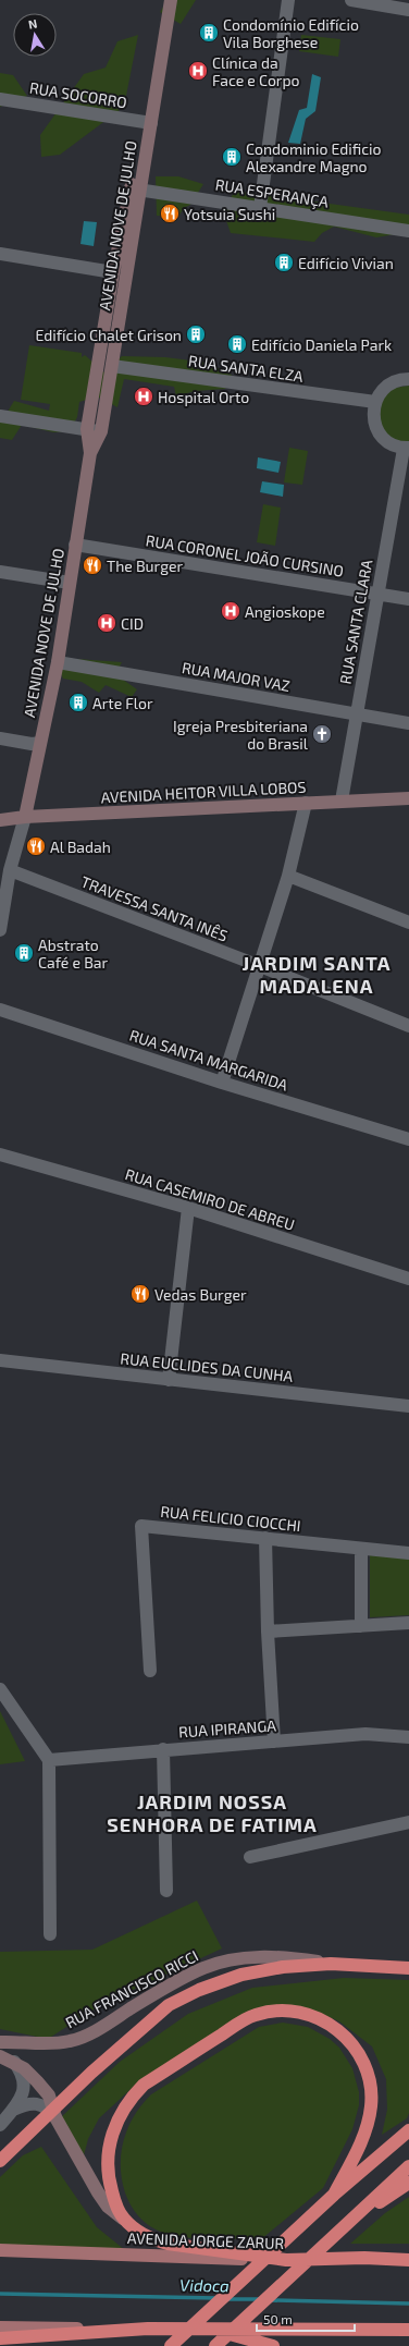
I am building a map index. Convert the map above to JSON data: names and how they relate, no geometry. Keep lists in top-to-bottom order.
{
  "streets": {
    "highway": ["AVENIDA JORGE ZARUR"],
    "main road": ["AVENIDA NOVE DE JULHO", "AVENIDA HEITOR VILLA LOBOS", "RUA FRANCISCO RICCI"],
    "street": [
      "RUA SOCORRO",
      "RUA ESPERANÇA",
      "RUA SANTA ELZA",
      "RUA CORONEL JOÃO CURSINO",
      "RUA SANTA CLARA",
      "RUA MAJOR VAZ",
      "TRAVESSA SANTA INÊS",
      "RUA SANTA MARGARIDA",
      "RUA CASEMIRO DE ABREU",
      "RUA EUCLIDES DA CUNHA",
      "RUA FELICIO CIOCCHI",
      "RUA IPIRANGA"
    ]
  },
  "crossings": [
    ["RUA SOCORRO", "AVENIDA NOVE DE JULHO"],
    ["RUA ESPERANÇA", "AVENIDA NOVE DE JULHO"],
    ["AVENIDA NOVE DE JULHO", "RUA SANTA ELZA"],
    ["AVENIDA NOVE DE JULHO", "RUA CORONEL JOÃO CURSINO"],
    ["AVENIDA NOVE DE JULHO", "RUA MAJOR VAZ"],
    ["AVENIDA NOVE DE JULHO", "AVENIDA HEITOR VILLA LOBOS"],
    ["RUA CORONEL JOÃO CURSINO", "RUA SANTA CLARA"],
    ["RUA SANTA CLARA", "RUA MAJOR VAZ"],
    ["RUA SANTA CLARA", "AVENIDA HEITOR VILLA LOBOS"]
  ],
  "districts": ["JARDIM SANTA MADALENA", "JARDIM NOSSA SENHORA DE FATIMA"],
  "water": ["Vidoca"],
  "places": {
    "building": [
      "Condomínio Edifício Vila Borghese",
      "Condominio Edificio Alexandre Magno",
      "Edifício Vivian",
      "Edifício Chalet Grison",
      "Edifício Daniela Park",
      "Arte Flor",
      "Abstrato Café e Bar"
    ],
    "hospital": [
      "Clínica da Face e Corpo",
      "Hospital Orto",
      "Angioskope",
      "CID"
    ],
    "restaurant": [
      "Yotsuia Sushi",
      "The Burger",
      "Al Badah",
      "Vedas Burger"
    ],
    "church": ["Igreja Presbiteriana do Brasil"]
  },
  "scale_bar": "50 m",
  "north": "top"
}
